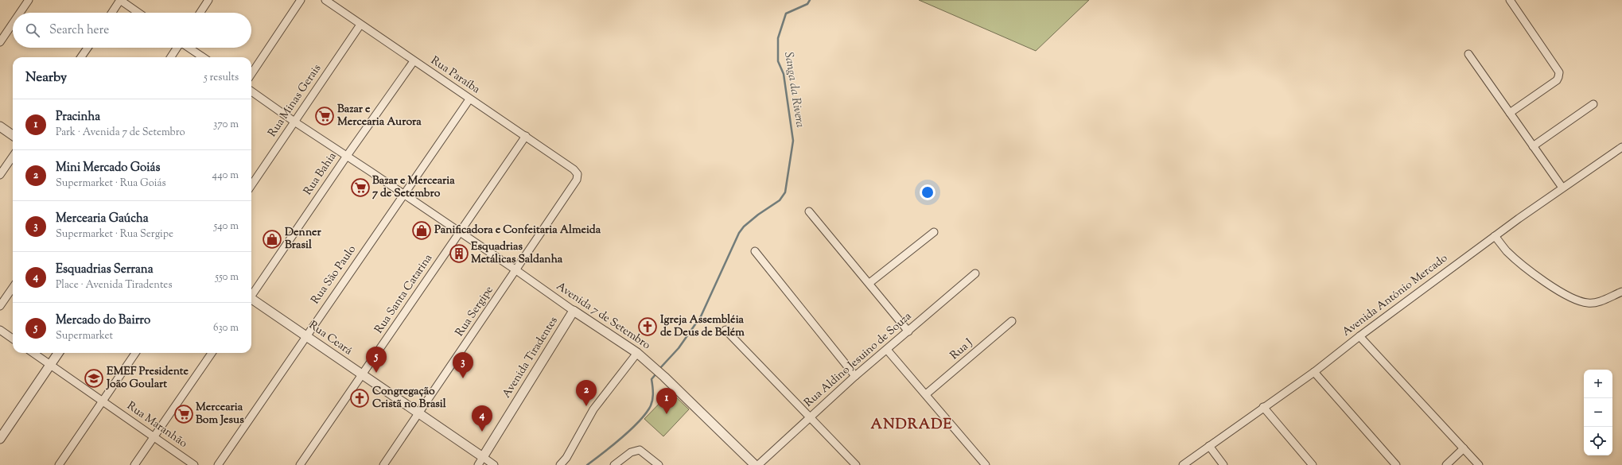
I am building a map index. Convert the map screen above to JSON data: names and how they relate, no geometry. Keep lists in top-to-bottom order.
{
  "streets": {
    "street": [
      "Rua Paraíba",
      "Rua Minas Gerais",
      "Rua Bahia",
      "Rua São Paulo",
      "Rua Santa Catarina",
      "Avenida Antônio Mercado",
      "Rua Sergipe",
      "Avenida 7 de Setembro",
      "Rua Ceará",
      "Rua J",
      "Avenida Tiradentes",
      "Rua Aldino Jesuino de Souza",
      "Rua Maranhão"
    ]
  },
  "crossings": [
    ["Rua Paraíba", "Rua Minas Gerais"],
    ["Rua Paraíba", "Rua Bahia"],
    ["Rua Paraíba", "Rua São Paulo"],
    ["Rua Paraíba", "Rua Santa Catarina"],
    ["Rua Paraíba", "Rua Sergipe"],
    ["Rua Minas Gerais", "Avenida 7 de Setembro"],
    ["Rua Bahia", "Avenida 7 de Setembro"],
    ["Rua São Paulo", "Avenida 7 de Setembro"],
    ["Rua São Paulo", "Rua Ceará"],
    ["Rua Santa Catarina", "Avenida 7 de Setembro"],
    ["Rua Santa Catarina", "Rua Ceará"],
    ["Rua Sergipe", "Avenida 7 de Setembro"],
    ["Rua Sergipe", "Rua Ceará"],
    ["Avenida 7 de Setembro", "Avenida Tiradentes"],
    ["Rua Ceará", "Avenida Tiradentes"]
  ],
  "districts": ["ANDRADE"],
  "water": ["Sanga da Rivera"],
  "places": {
    "supermarket": ["Bazar e Mercearia Aurora", "Bazar e Mercearia 7 de Setembro", "Mercearia Bom Jesus"],
    "shop": ["Panificadora e Confeitaria Almeida", "Denner Brasil"],
    "building": ["Esquadrias Metálicas Saldanha"],
    "church": ["Igreja Assembléia de Deus de Belém", "Congregação Cristã no Brasil"],
    "school or university": ["EMEF Presidente João Goulart"]
  },
  "page": {
    "search": "Search here",
    "heading": ["Nearby", "5 results"],
    "list": [
      {
        "mark": "1",
        "name": "Pracinha",
        "note": "Park · Avenida 7 de Setembro",
        "value": "370 m"
      },
      {
        "mark": "2",
        "name": "Mini Mercado Goiás",
        "note": "Supermarket · Rua Goiás",
        "value": "440 m"
      },
      {
        "mark": "3",
        "name": "Mercearia Gaúcha",
        "note": "Supermarket · Rua Sergipe",
        "value": "540 m"
      },
      {
        "mark": "4",
        "name": "Esquadrias Serrana",
        "note": "Place · Avenida Tiradentes",
        "value": "550 m"
      },
      {
        "mark": "5",
        "name": "Mercado do Bairro",
        "note": "Supermarket",
        "value": "630 m"
      }
    ],
    "pins": [
      "5",
      "3",
      "2",
      "1",
      "4"
    ],
    "map_buttons": ["+", "−"]
  }
}
